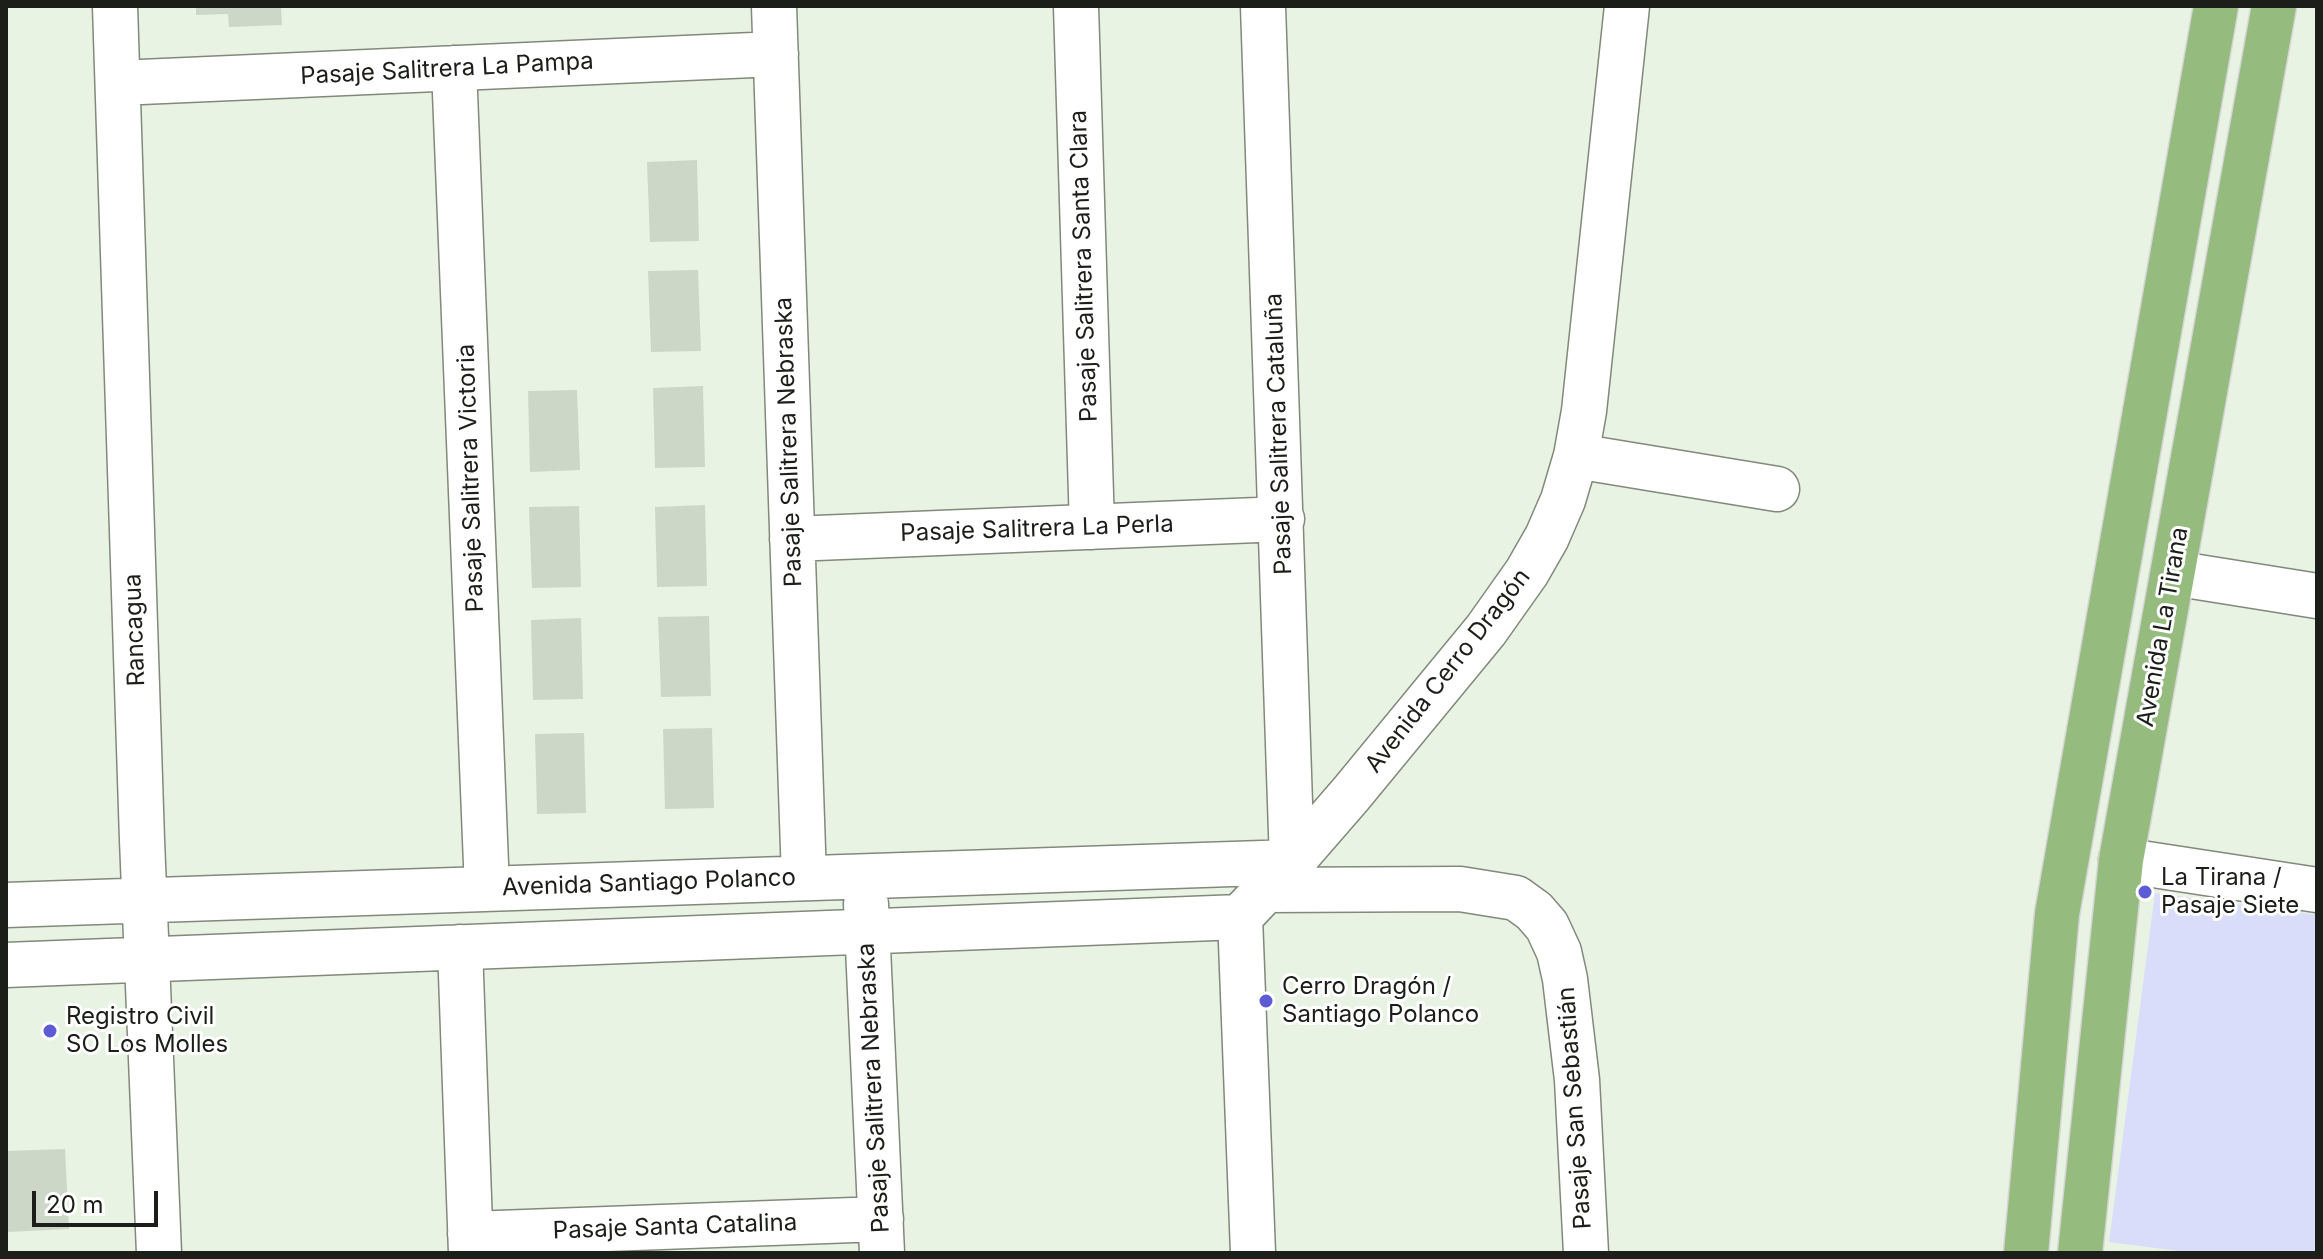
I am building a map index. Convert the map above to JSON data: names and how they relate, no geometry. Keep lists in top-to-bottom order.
{
  "streets": {
    "highway": ["Avenida La Tirana"],
    "street": [
      "Pasaje Salitrera La Pampa",
      "Pasaje Salitrera Santa Clara",
      "Pasaje Salitrera Cataluña",
      "Pasaje Salitrera Nebraska",
      "Pasaje Salitrera Victoria",
      "Pasaje Salitrera La Perla",
      "Rancagua",
      "Avenida Cerro Dragón",
      "Avenida Santiago Polanco",
      "Pasaje San Sebastián",
      "Pasaje Santa Catalina"
    ]
  },
  "crossings": [
    ["Pasaje Salitrera La Pampa", "Pasaje Salitrera Nebraska"],
    ["Pasaje Salitrera La Pampa", "Pasaje Salitrera Victoria"],
    ["Pasaje Salitrera La Pampa", "Rancagua"],
    ["Pasaje Salitrera Santa Clara", "Pasaje Salitrera La Perla"],
    ["Pasaje Salitrera Cataluña", "Pasaje Salitrera La Perla"],
    ["Pasaje Salitrera Cataluña", "Avenida Cerro Dragón"],
    ["Pasaje Salitrera Cataluña", "Avenida Santiago Polanco"],
    ["Pasaje Salitrera Cataluña", "Pasaje San Sebastián"],
    ["Pasaje Salitrera Nebraska", "Pasaje Salitrera La Perla"],
    ["Pasaje Salitrera Nebraska", "Avenida Santiago Polanco"],
    ["Pasaje Salitrera Nebraska", "Pasaje Santa Catalina"],
    ["Pasaje Salitrera Victoria", "Avenida Santiago Polanco"],
    ["Rancagua", "Avenida Santiago Polanco"],
    ["Avenida Cerro Dragón", "Avenida Santiago Polanco"],
    ["Avenida Cerro Dragón", "Pasaje San Sebastián"],
    ["Avenida Santiago Polanco", "Pasaje San Sebastián"]
  ],
  "places": ["La Tirana / Pasaje Siete", "Cerro Dragón / Santiago Polanco", "Registro Civil SO Los Molles"],
  "scale_bar": "20 m"
}
